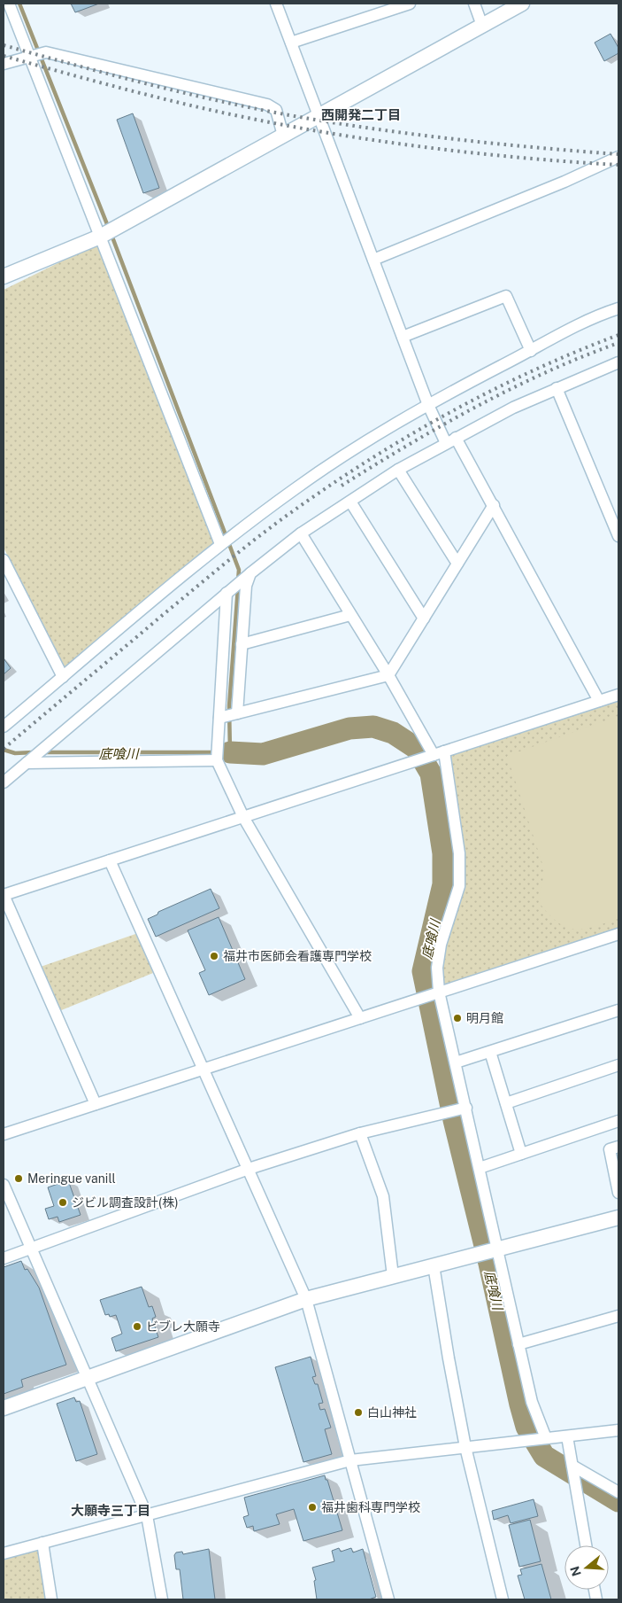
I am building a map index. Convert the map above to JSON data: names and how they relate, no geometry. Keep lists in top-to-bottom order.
{
  "districts": ["西開発二丁目", "大願寺三丁目"],
  "water": ["底喰川"],
  "places": [
    "福井市医師会看護専門学校",
    "明月館",
    "Meringue vanill",
    "ジビル調査設計(株)",
    "ビブレ大願寺",
    "白山神社",
    "福井歯科専門学校"
  ],
  "north": "left"
}
